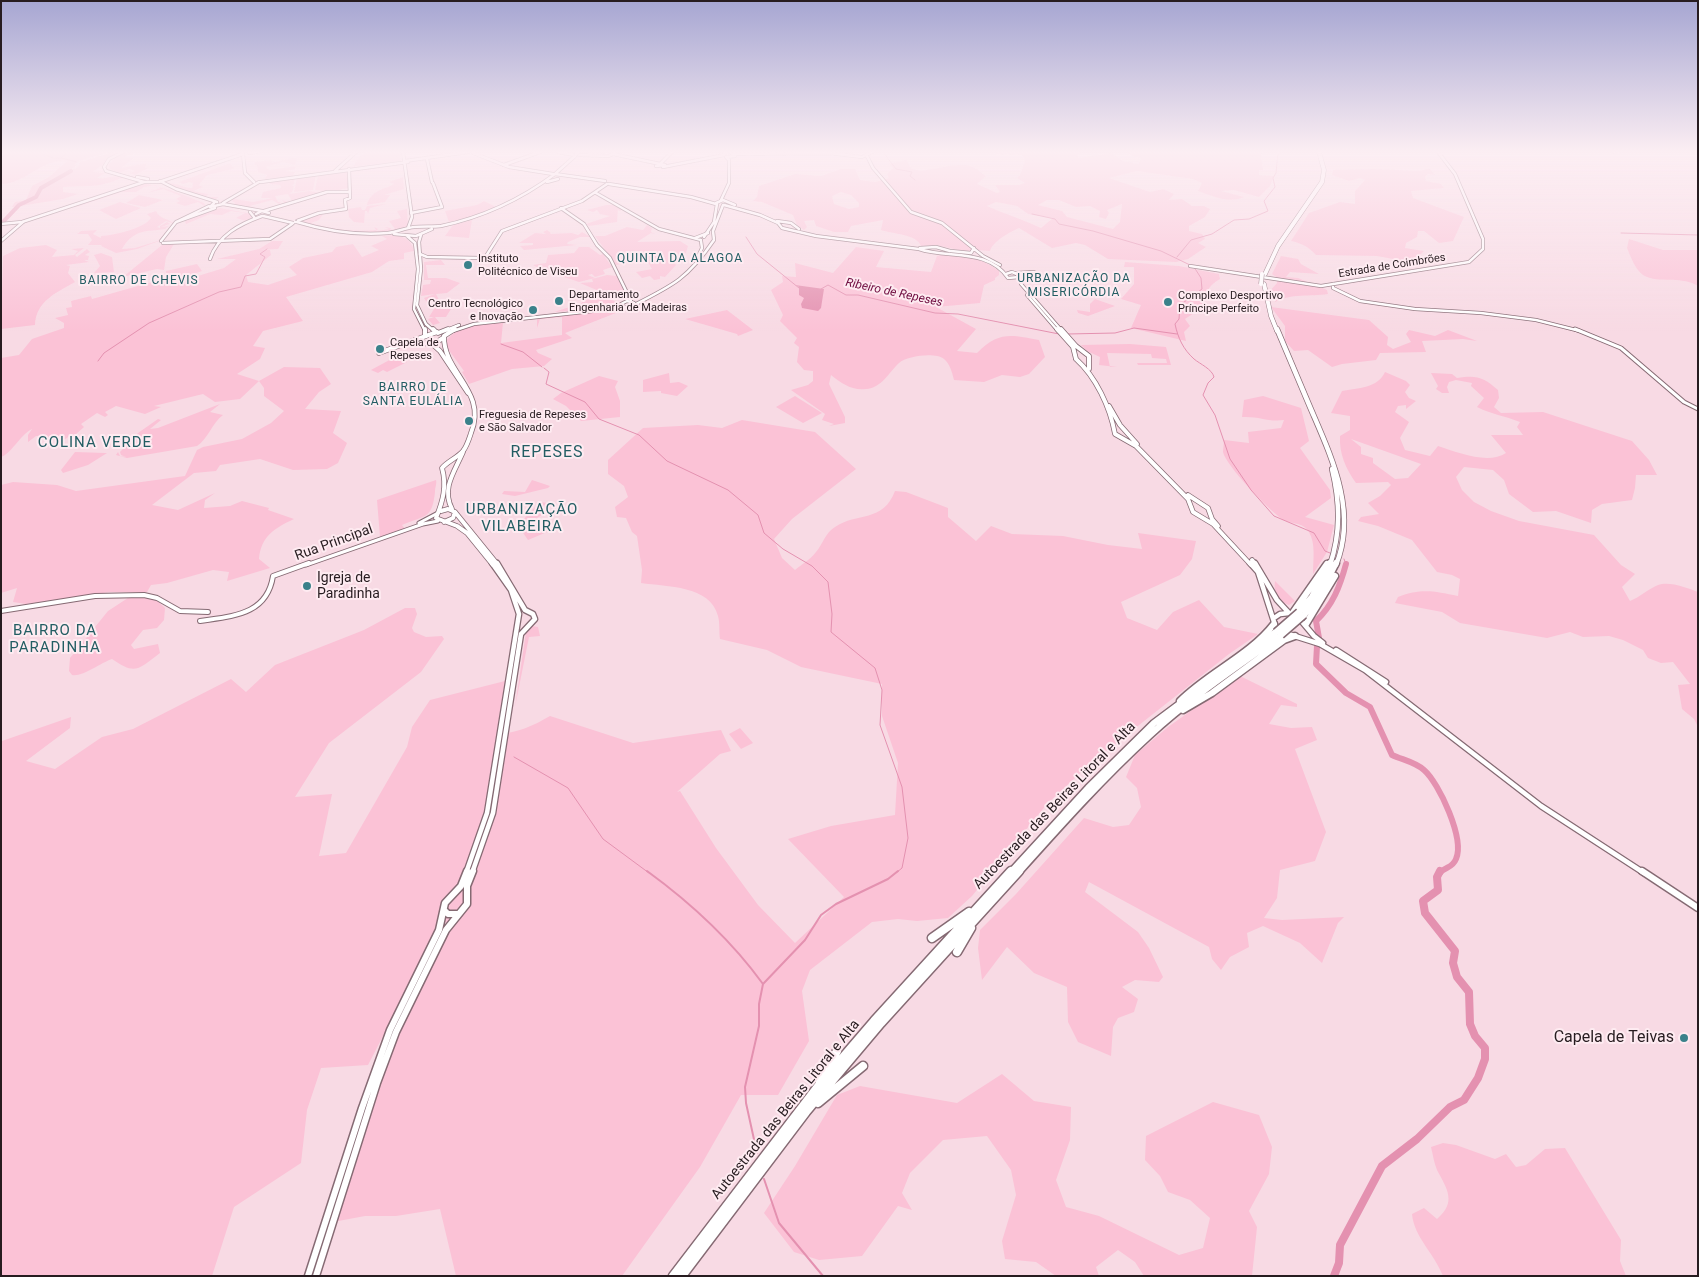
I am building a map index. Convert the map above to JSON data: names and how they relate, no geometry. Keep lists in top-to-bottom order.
{
  "streets": {
    "highway": ["Autoestrada das Beiras Litoral e Alta"],
    "street": ["Estrada de Coimbrões", "Rua Principal"]
  },
  "districts": [
    "QUINTA DA ALAGOA",
    "URBANIZAÇÃO DA MISERICÓRDIA",
    "BAIRRO DE CHEVIS",
    "BAIRRO DE SANTA EULÁLIA",
    "COLINA VERDE",
    "REPESES",
    "URBANIZAÇÃO VILABEIRA",
    "BAIRRO DA PARADINHA"
  ],
  "water": ["Ribeiro de Repeses"],
  "places": [
    "Instituto Politécnico de Viseu",
    "Departamento Engenharia de Madeiras",
    "Complexo Desportivo Príncipe Perfeito",
    "Centro Tecnológico e Inovação",
    "Capela de Repeses",
    "Freguesia de Repeses e São Salvador",
    "Igreja de Paradinha",
    "Capela de Teivas"
  ]
}
